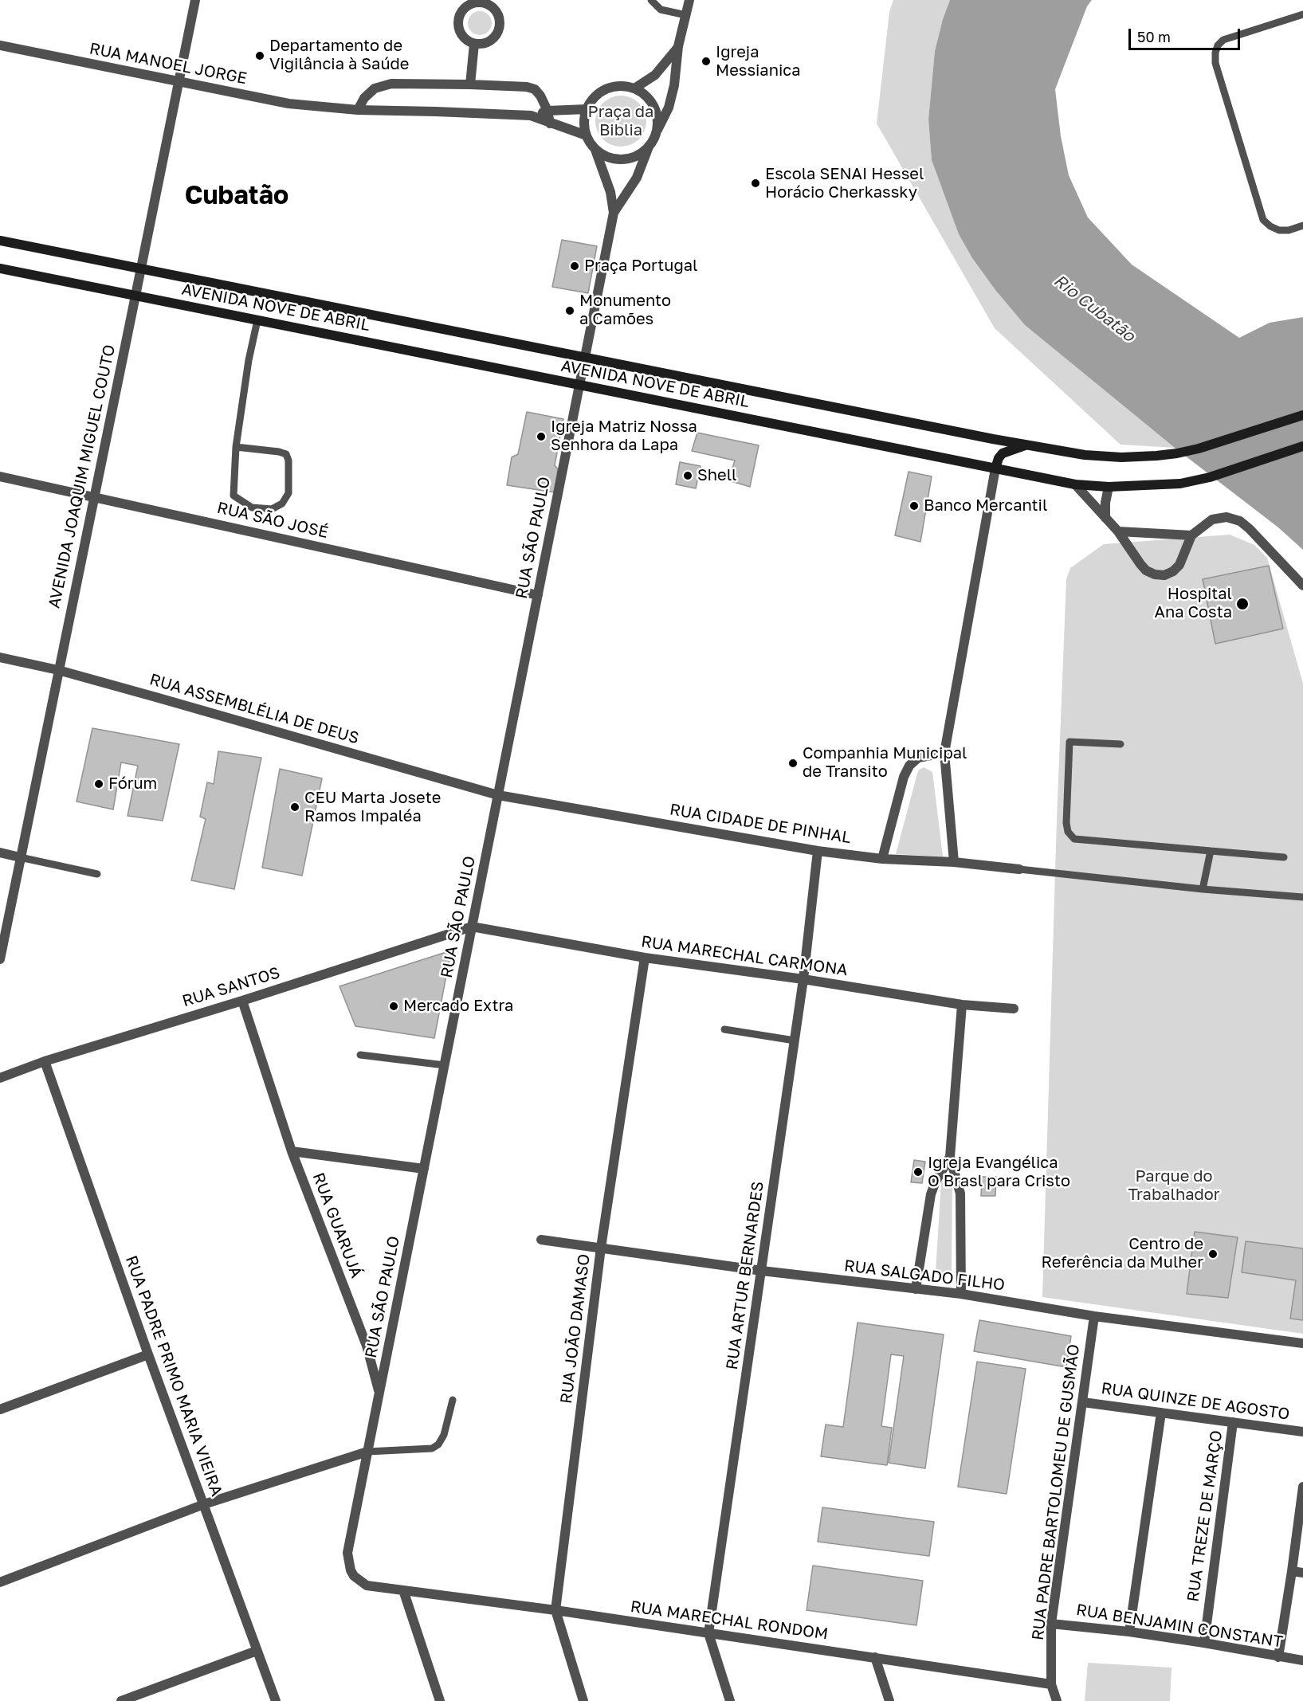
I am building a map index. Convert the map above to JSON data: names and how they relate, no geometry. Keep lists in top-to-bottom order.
{
  "streets": {
    "main road": ["AVENIDA NOVE DE ABRIL"],
    "street": [
      "RUA MANOEL JORGE",
      "AVENIDA JOAQUIM MIGUEL COUTO",
      "RUA SÃO JOSÉ",
      "RUA SÃO PAULO",
      "RUA ASSEMBLÉLIA DE DEUS",
      "RUA CIDADE DE PINHAL",
      "RUA MARECHAL CARMONA",
      "RUA SANTOS",
      "RUA GUARUJÁ",
      "RUA ARTUR BERNARDES",
      "RUA SALGADO FILHO",
      "RUA JOÃO DAMASO",
      "RUA PADRE PRIMO MARIA VIEIRA",
      "RUA QUINZE DE AGOSTO",
      "RUA PADRE BARTOLOMEU DE GUSMÃO",
      "RUA TREZE DE MARÇO",
      "RUA MARECHAL RONDOM",
      "RUA BENJAMIN CONSTANT"
    ]
  },
  "crossings": [
    ["RUA MANOEL JORGE", "AVENIDA JOAQUIM MIGUEL COUTO"],
    ["RUA MANOEL JORGE", "RUA SÃO PAULO"],
    ["AVENIDA NOVE DE ABRIL", "AVENIDA JOAQUIM MIGUEL COUTO"],
    ["AVENIDA NOVE DE ABRIL", "RUA SÃO PAULO"],
    ["AVENIDA JOAQUIM MIGUEL COUTO", "RUA SÃO JOSÉ"],
    ["AVENIDA JOAQUIM MIGUEL COUTO", "RUA ASSEMBLÉLIA DE DEUS"],
    ["RUA SÃO JOSÉ", "RUA SÃO PAULO"],
    ["RUA SÃO PAULO", "RUA ASSEMBLÉLIA DE DEUS"],
    ["RUA SÃO PAULO", "RUA CIDADE DE PINHAL"],
    ["RUA SÃO PAULO", "RUA MARECHAL CARMONA"],
    ["RUA SÃO PAULO", "RUA SANTOS"],
    ["RUA SÃO PAULO", "RUA GUARUJÁ"],
    ["RUA SÃO PAULO", "RUA MARECHAL RONDOM"],
    ["RUA ASSEMBLÉLIA DE DEUS", "RUA CIDADE DE PINHAL"],
    ["RUA CIDADE DE PINHAL", "RUA ARTUR BERNARDES"],
    ["RUA MARECHAL CARMONA", "RUA SANTOS"],
    ["RUA MARECHAL CARMONA", "RUA ARTUR BERNARDES"],
    ["RUA MARECHAL CARMONA", "RUA JOÃO DAMASO"],
    ["RUA SANTOS", "RUA GUARUJÁ"],
    ["RUA SANTOS", "RUA PADRE PRIMO MARIA VIEIRA"],
    ["RUA ARTUR BERNARDES", "RUA SALGADO FILHO"],
    ["RUA ARTUR BERNARDES", "RUA MARECHAL RONDOM"],
    ["RUA SALGADO FILHO", "RUA JOÃO DAMASO"],
    ["RUA SALGADO FILHO", "RUA PADRE BARTOLOMEU DE GUSMÃO"],
    ["RUA JOÃO DAMASO", "RUA MARECHAL RONDOM"],
    ["RUA QUINZE DE AGOSTO", "RUA PADRE BARTOLOMEU DE GUSMÃO"],
    ["RUA QUINZE DE AGOSTO", "RUA TREZE DE MARÇO"],
    ["RUA PADRE BARTOLOMEU DE GUSMÃO", "RUA MARECHAL RONDOM"],
    ["RUA PADRE BARTOLOMEU DE GUSMÃO", "RUA BENJAMIN CONSTANT"],
    ["RUA TREZE DE MARÇO", "RUA BENJAMIN CONSTANT"]
  ],
  "districts": ["Cubatão"],
  "water": ["Rio Cubatão"],
  "parks": ["Praça da Biblia", "Parque do Trabalhador"],
  "places": [
    "Departamento de Vigilância à Saúde",
    "Igreja Messianica",
    "Escola SENAI Hessel Horácio Cherkassky",
    "Praça Portugal",
    "Monumento a Camões",
    "Igreja Matriz Nossa Senhora da Lapa",
    "Shell",
    "Banco Mercantil",
    "Hospital Ana Costa",
    "Companhia Municipal de Transito",
    "Fórum",
    "CEU Marta Josete Ramos Impaléa",
    "Mercado Extra",
    "Igreja Evangélica O Brasl para Cristo",
    "Centro de Referência da Mulher"
  ],
  "scale_bar": "50 m"
}
